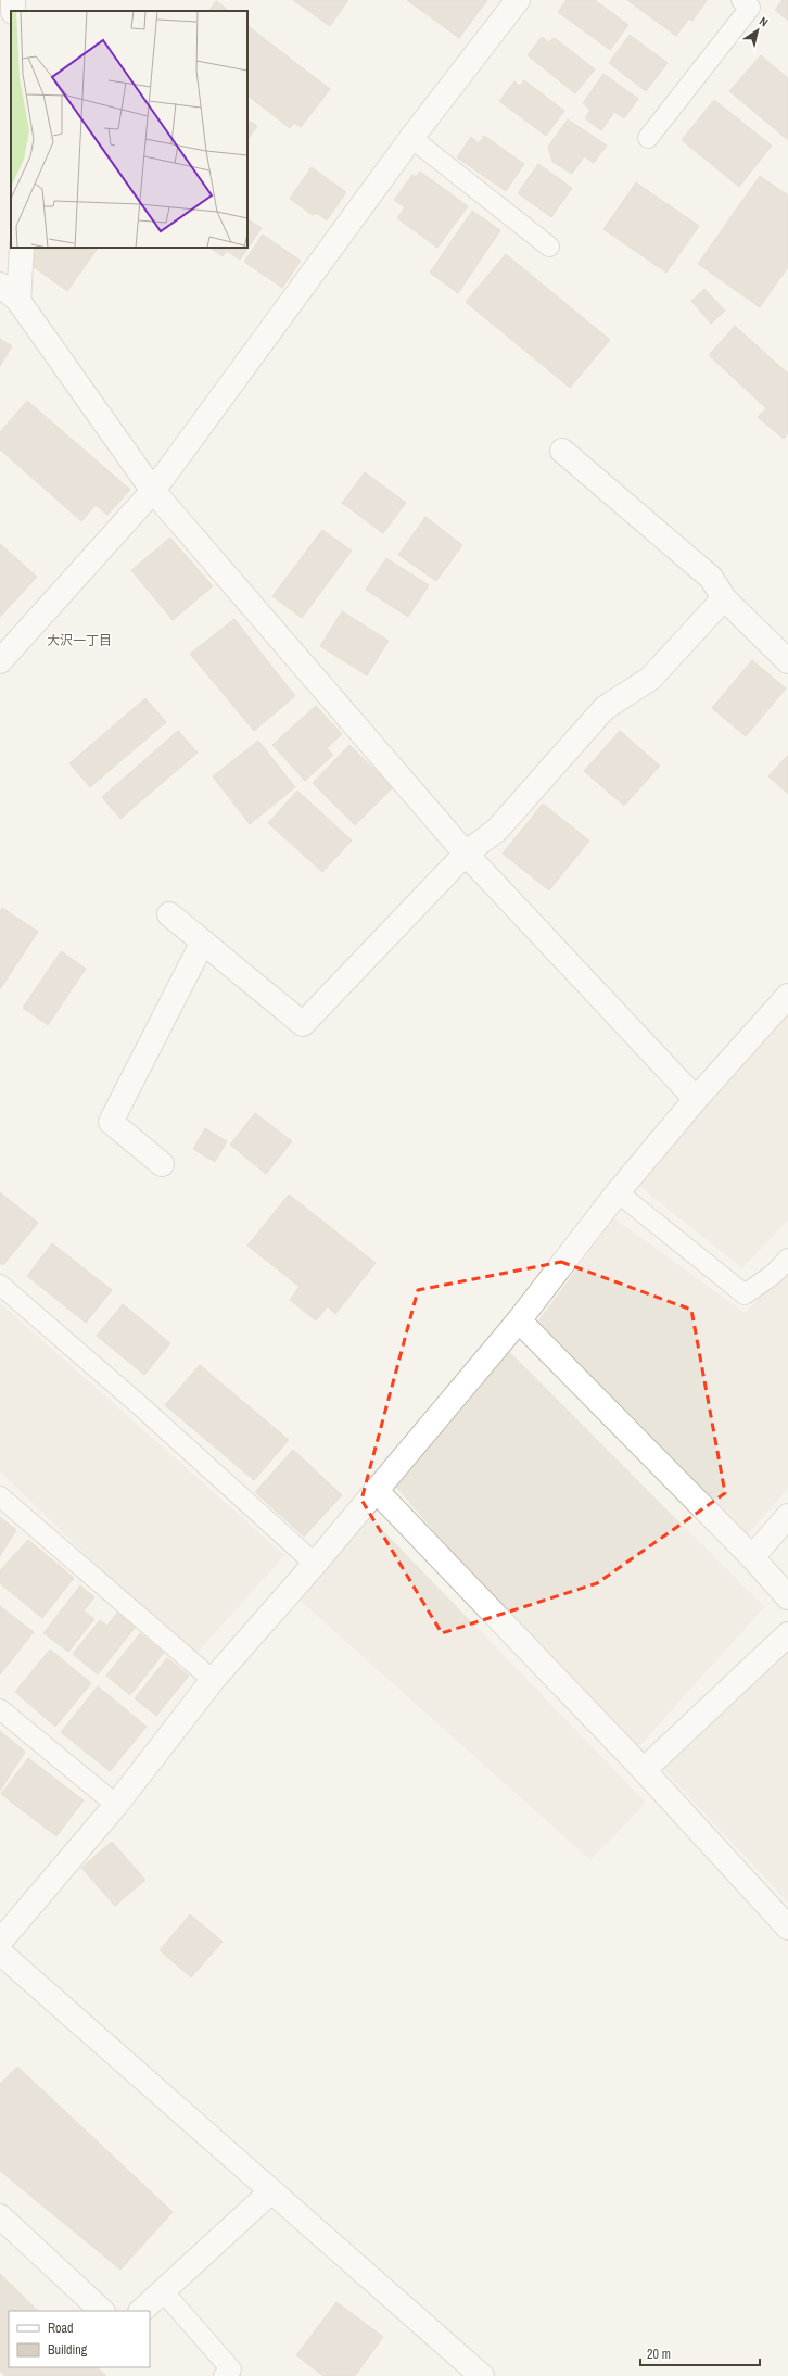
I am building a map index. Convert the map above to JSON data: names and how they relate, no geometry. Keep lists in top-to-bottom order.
{
  "districts": ["大沢一丁目"],
  "legend": ["Road", "Building"],
  "scale_bar": "20 m",
  "north": "top right"
}
